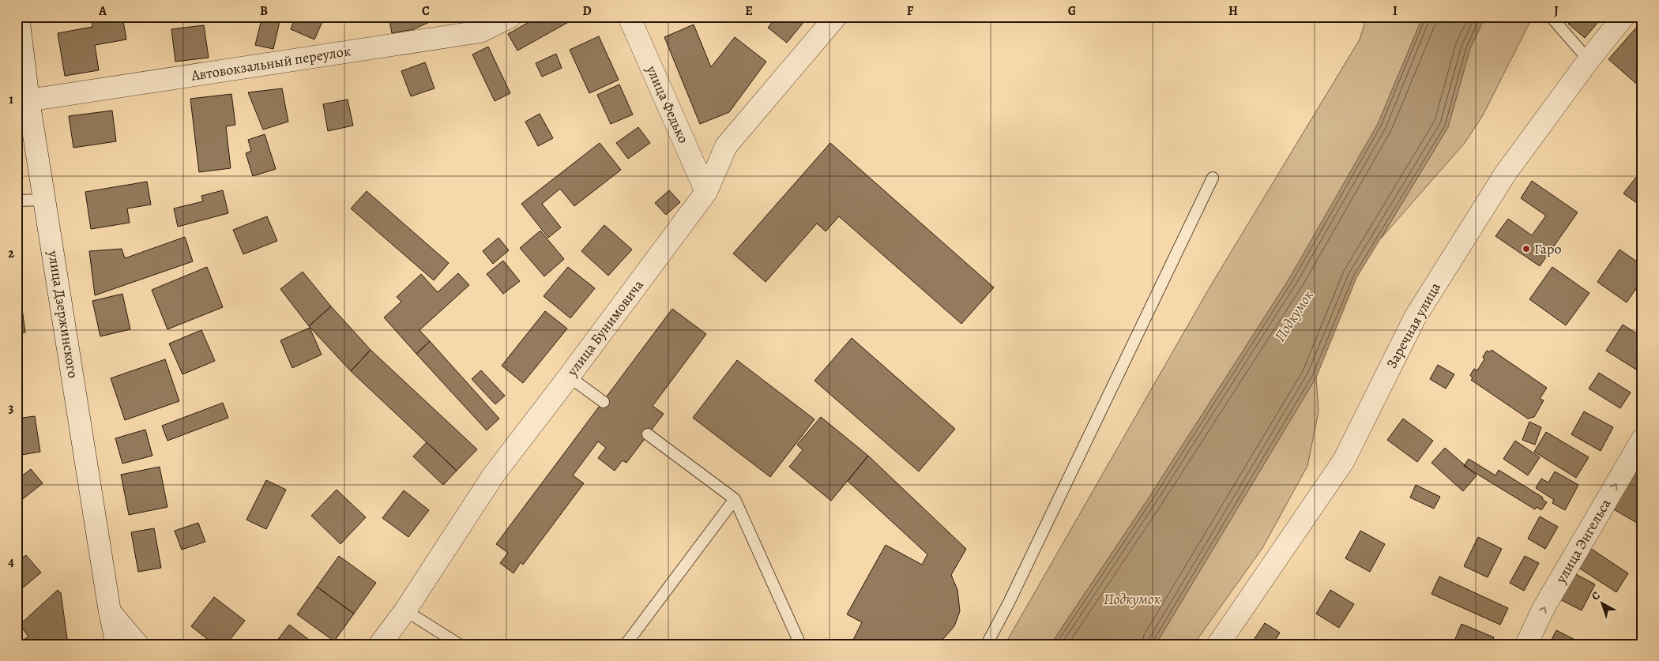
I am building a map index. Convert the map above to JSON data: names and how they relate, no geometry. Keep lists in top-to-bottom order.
{
  "streets": {
    "street": [
      "Автовокзальный переулок",
      "улица Федько",
      "улица Дзержинского",
      "Заречная улица",
      "улица Бунимовича",
      "улица Энгельса"
    ]
  },
  "crossings": [
    ["Автовокзальный переулок", "улица Дзержинского"],
    ["улица Федько", "улица Бунимовича"]
  ],
  "one_way": ["улица Энгельса"],
  "water": ["Подкумок"],
  "places": ["Гаро"],
  "north": "top left",
  "grid": {
    "columns": [
      "A",
      "B",
      "C",
      "D",
      "E",
      "F",
      "G",
      "H",
      "I",
      "J"
    ],
    "rows": [
      "1",
      "2",
      "3",
      "4"
    ]
  }
}
